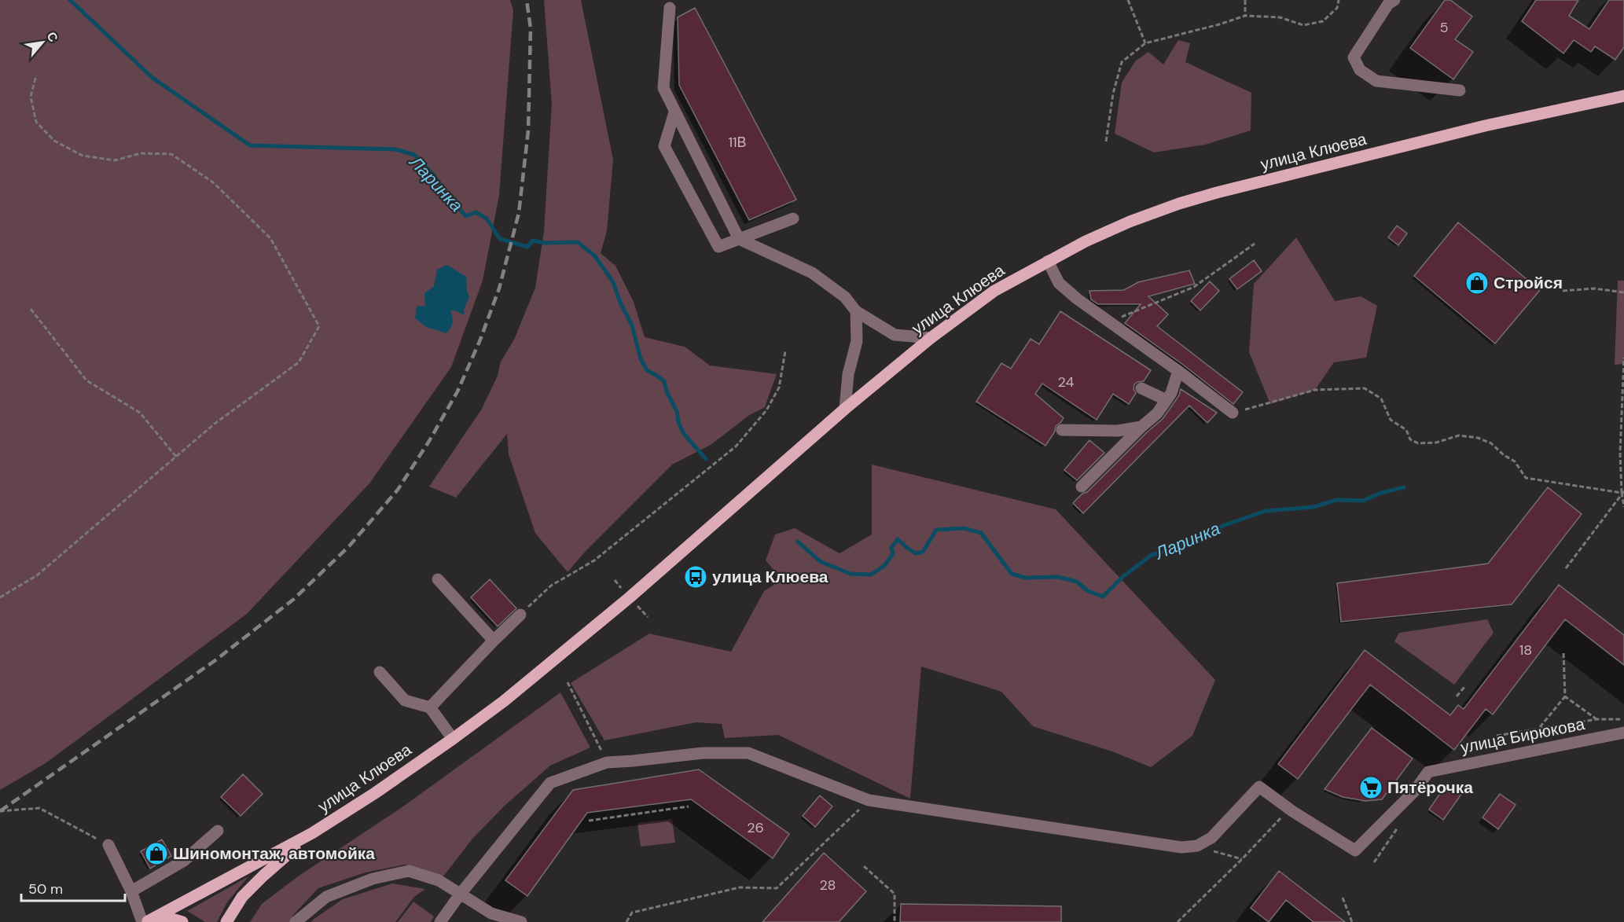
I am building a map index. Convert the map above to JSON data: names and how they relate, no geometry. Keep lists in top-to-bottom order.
{
  "streets": {
    "main road": ["улица Клюева"],
    "street": ["улица Бирюкова"]
  },
  "water": ["Ларинка"],
  "places": {
    "shop": ["Стройся", "Шиномонтаж, автомойка"],
    "bus stop": ["улица Клюева"],
    "supermarket": ["Пятёрочка"]
  },
  "house_numbers": [
    "5",
    "11В",
    "24",
    "18",
    "26",
    "28"
  ],
  "scale_bar": "50 m",
  "north": "top right"
}
